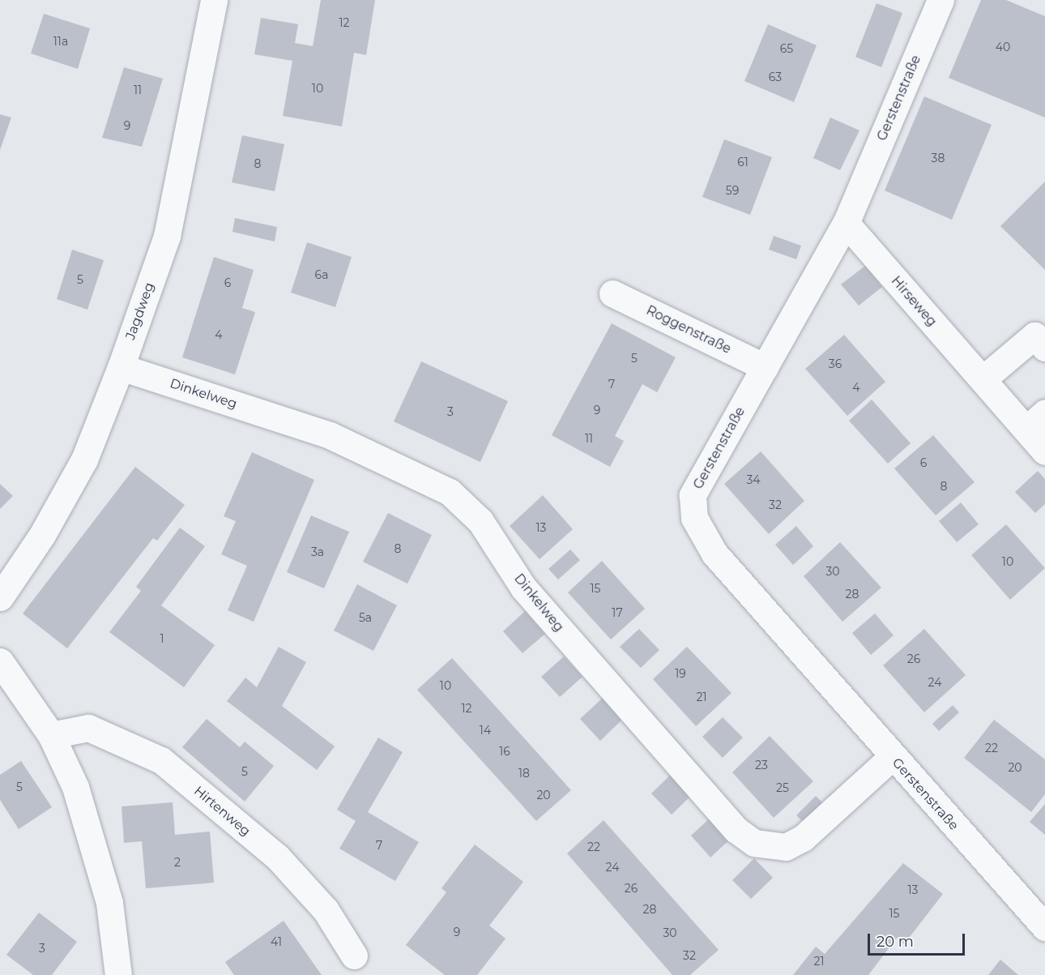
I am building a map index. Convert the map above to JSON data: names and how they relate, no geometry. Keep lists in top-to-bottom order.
{
  "streets": {
    "street": [
      "Gerstenstraße",
      "Hirseweg",
      "Jagdweg",
      "Roggenstraße",
      "Dinkelweg",
      "Hirtenweg"
    ]
  },
  "crossings": [
    ["Gerstenstraße", "Hirseweg"],
    ["Gerstenstraße", "Roggenstraße"],
    ["Gerstenstraße", "Dinkelweg"],
    ["Jagdweg", "Dinkelweg"]
  ],
  "house_numbers": [
    "12",
    "11a",
    "40",
    "65",
    "63",
    "10",
    "11",
    "9",
    "38",
    "61",
    "8",
    "59",
    "6a",
    "5",
    "6",
    "4",
    "5",
    "36",
    "7",
    "4",
    "9",
    "3",
    "11",
    "6",
    "34",
    "8",
    "32",
    "13",
    "8",
    "3a",
    "10",
    "30",
    "15",
    "28",
    "17",
    "5a",
    "1",
    "26",
    "19",
    "24",
    "10",
    "21",
    "12",
    "14",
    "22",
    "16",
    "23",
    "20",
    "5",
    "18",
    "5",
    "25",
    "20",
    "7",
    "22",
    "2",
    "24",
    "26",
    "13",
    "28",
    "15",
    "9",
    "30",
    "41",
    "3",
    "32",
    "21"
  ],
  "scale_bar": "20 m"
}
